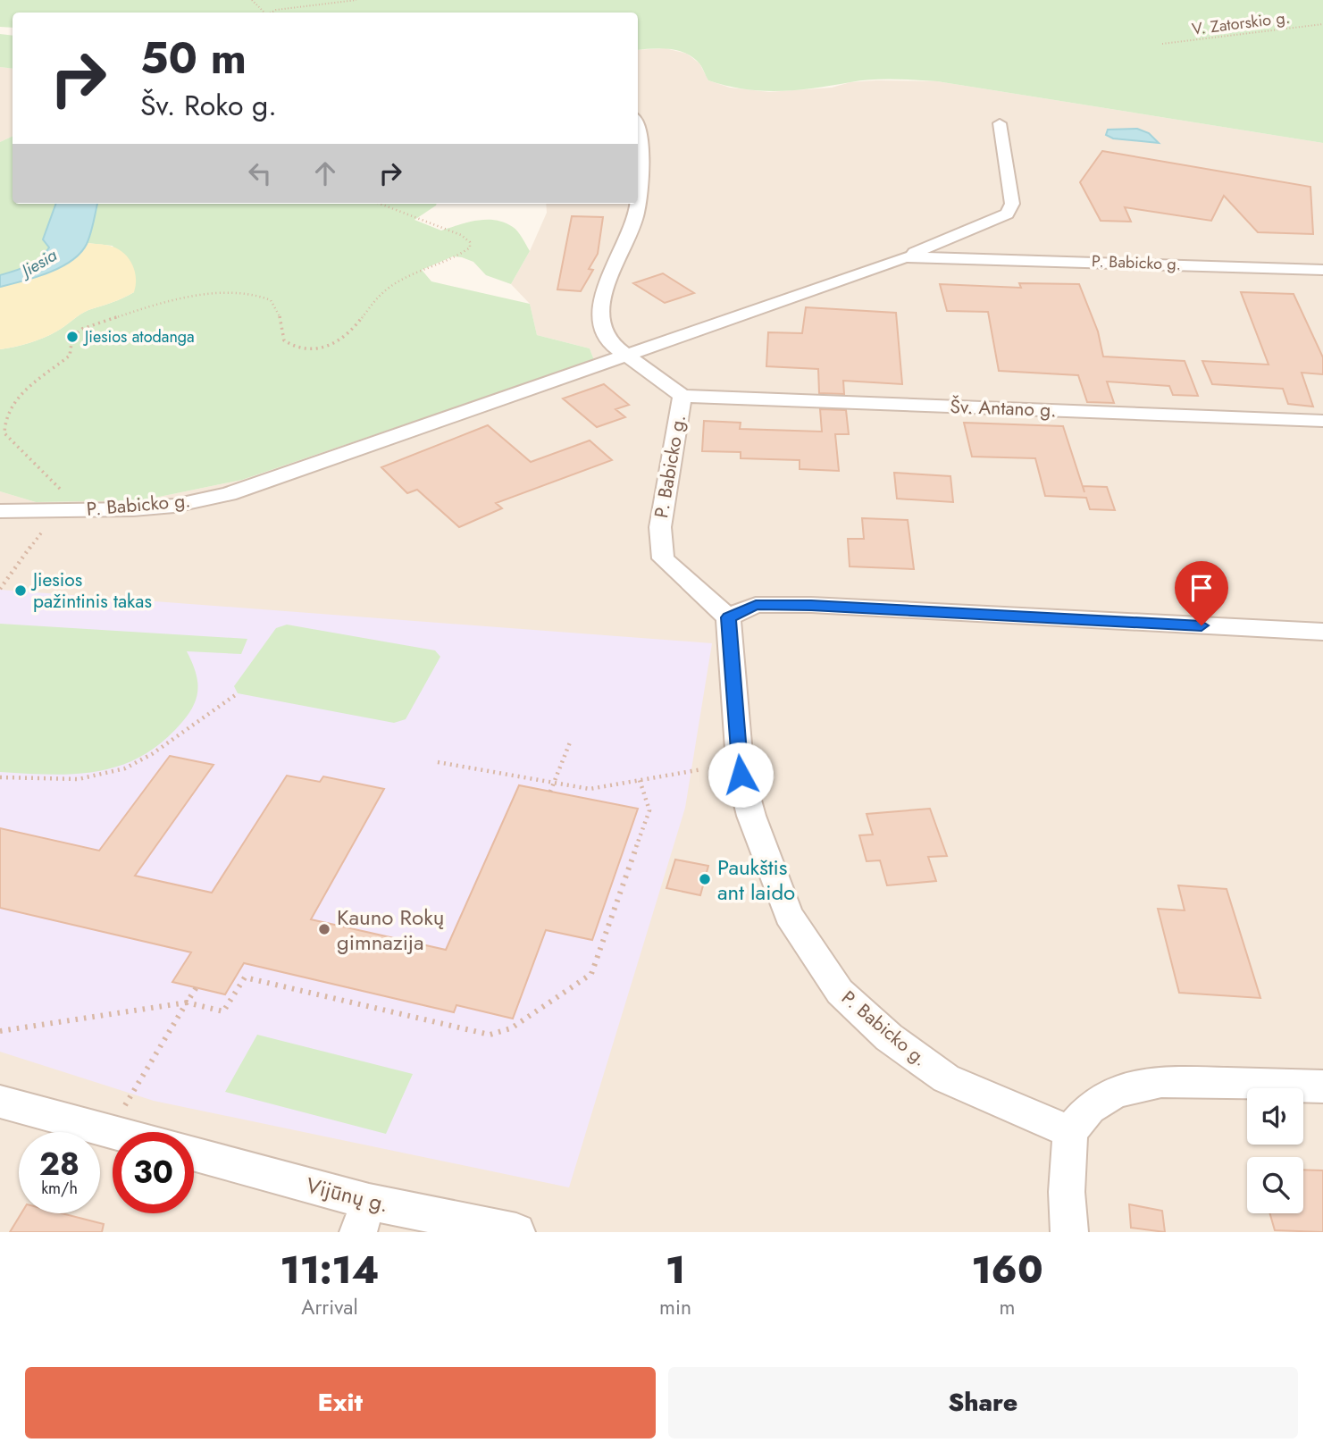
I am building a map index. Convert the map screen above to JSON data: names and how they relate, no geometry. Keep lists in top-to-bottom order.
{
  "streets": {
    "street": ["P. Babicko g.", "Šv. Antano g.", "Vijūnų g."],
    "path": ["V. Zatorskio g."]
  },
  "crossings": [
    ["P. Babicko g.", "Šv. Antano g."]
  ],
  "water": ["Jiesia"],
  "places": [
    "Jiesios atodanga",
    "Jiesios pažintinis takas",
    "Paukštis ant laido",
    "Kauno Rokų gimnazija"
  ],
  "page": {
    "turn": ["50 m", "Šv. Roko g."],
    "speed": "28 km/h",
    "limit": "30",
    "eta": [
      "11:14",
      "Arrival",
      "1",
      "min",
      "160",
      "m"
    ],
    "buttons": ["Exit", "Share"]
  }
}
